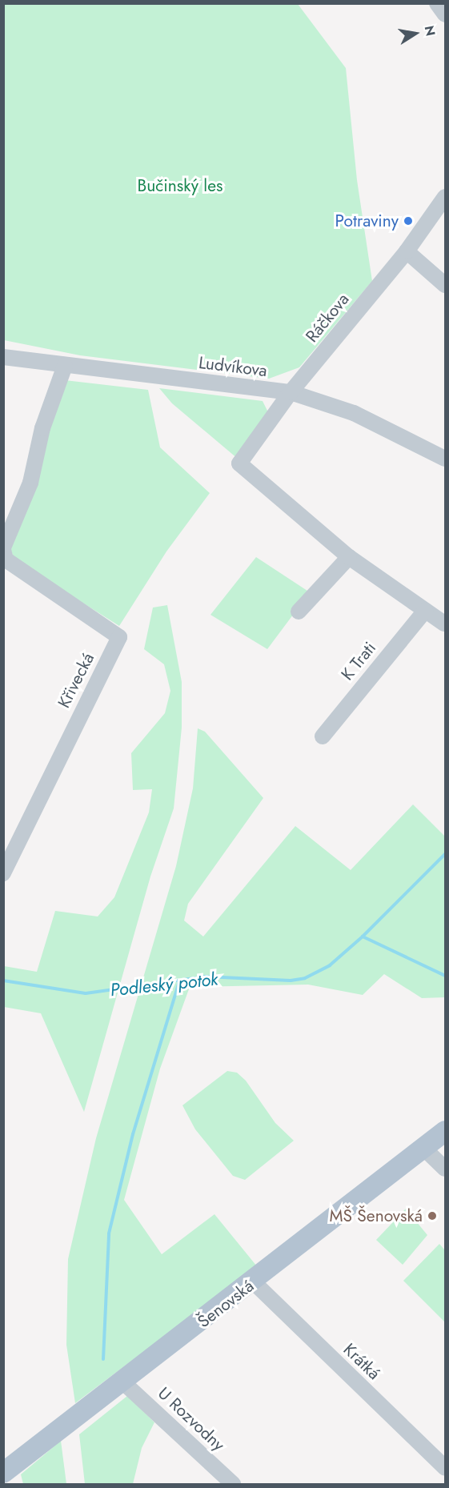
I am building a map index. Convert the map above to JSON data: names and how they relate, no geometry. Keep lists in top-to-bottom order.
{
  "streets": {
    "main road": ["Šenovská"],
    "street": [
      "Ráčkova",
      "Ludvíkova",
      "K Trati",
      "Křivecká",
      "Krátká",
      "U Rozvodny"
    ]
  },
  "crossings": [
    ["Ráčkova", "Ludvíkova"],
    ["Ludvíkova", "Křivecká"],
    ["Šenovská", "Krátká"],
    ["Šenovská", "U Rozvodny"]
  ],
  "water": ["Podleský potok"],
  "parks": ["Bučinský les"],
  "places": ["Potraviny", "MŠ Šenovská"],
  "north": "right"
}
